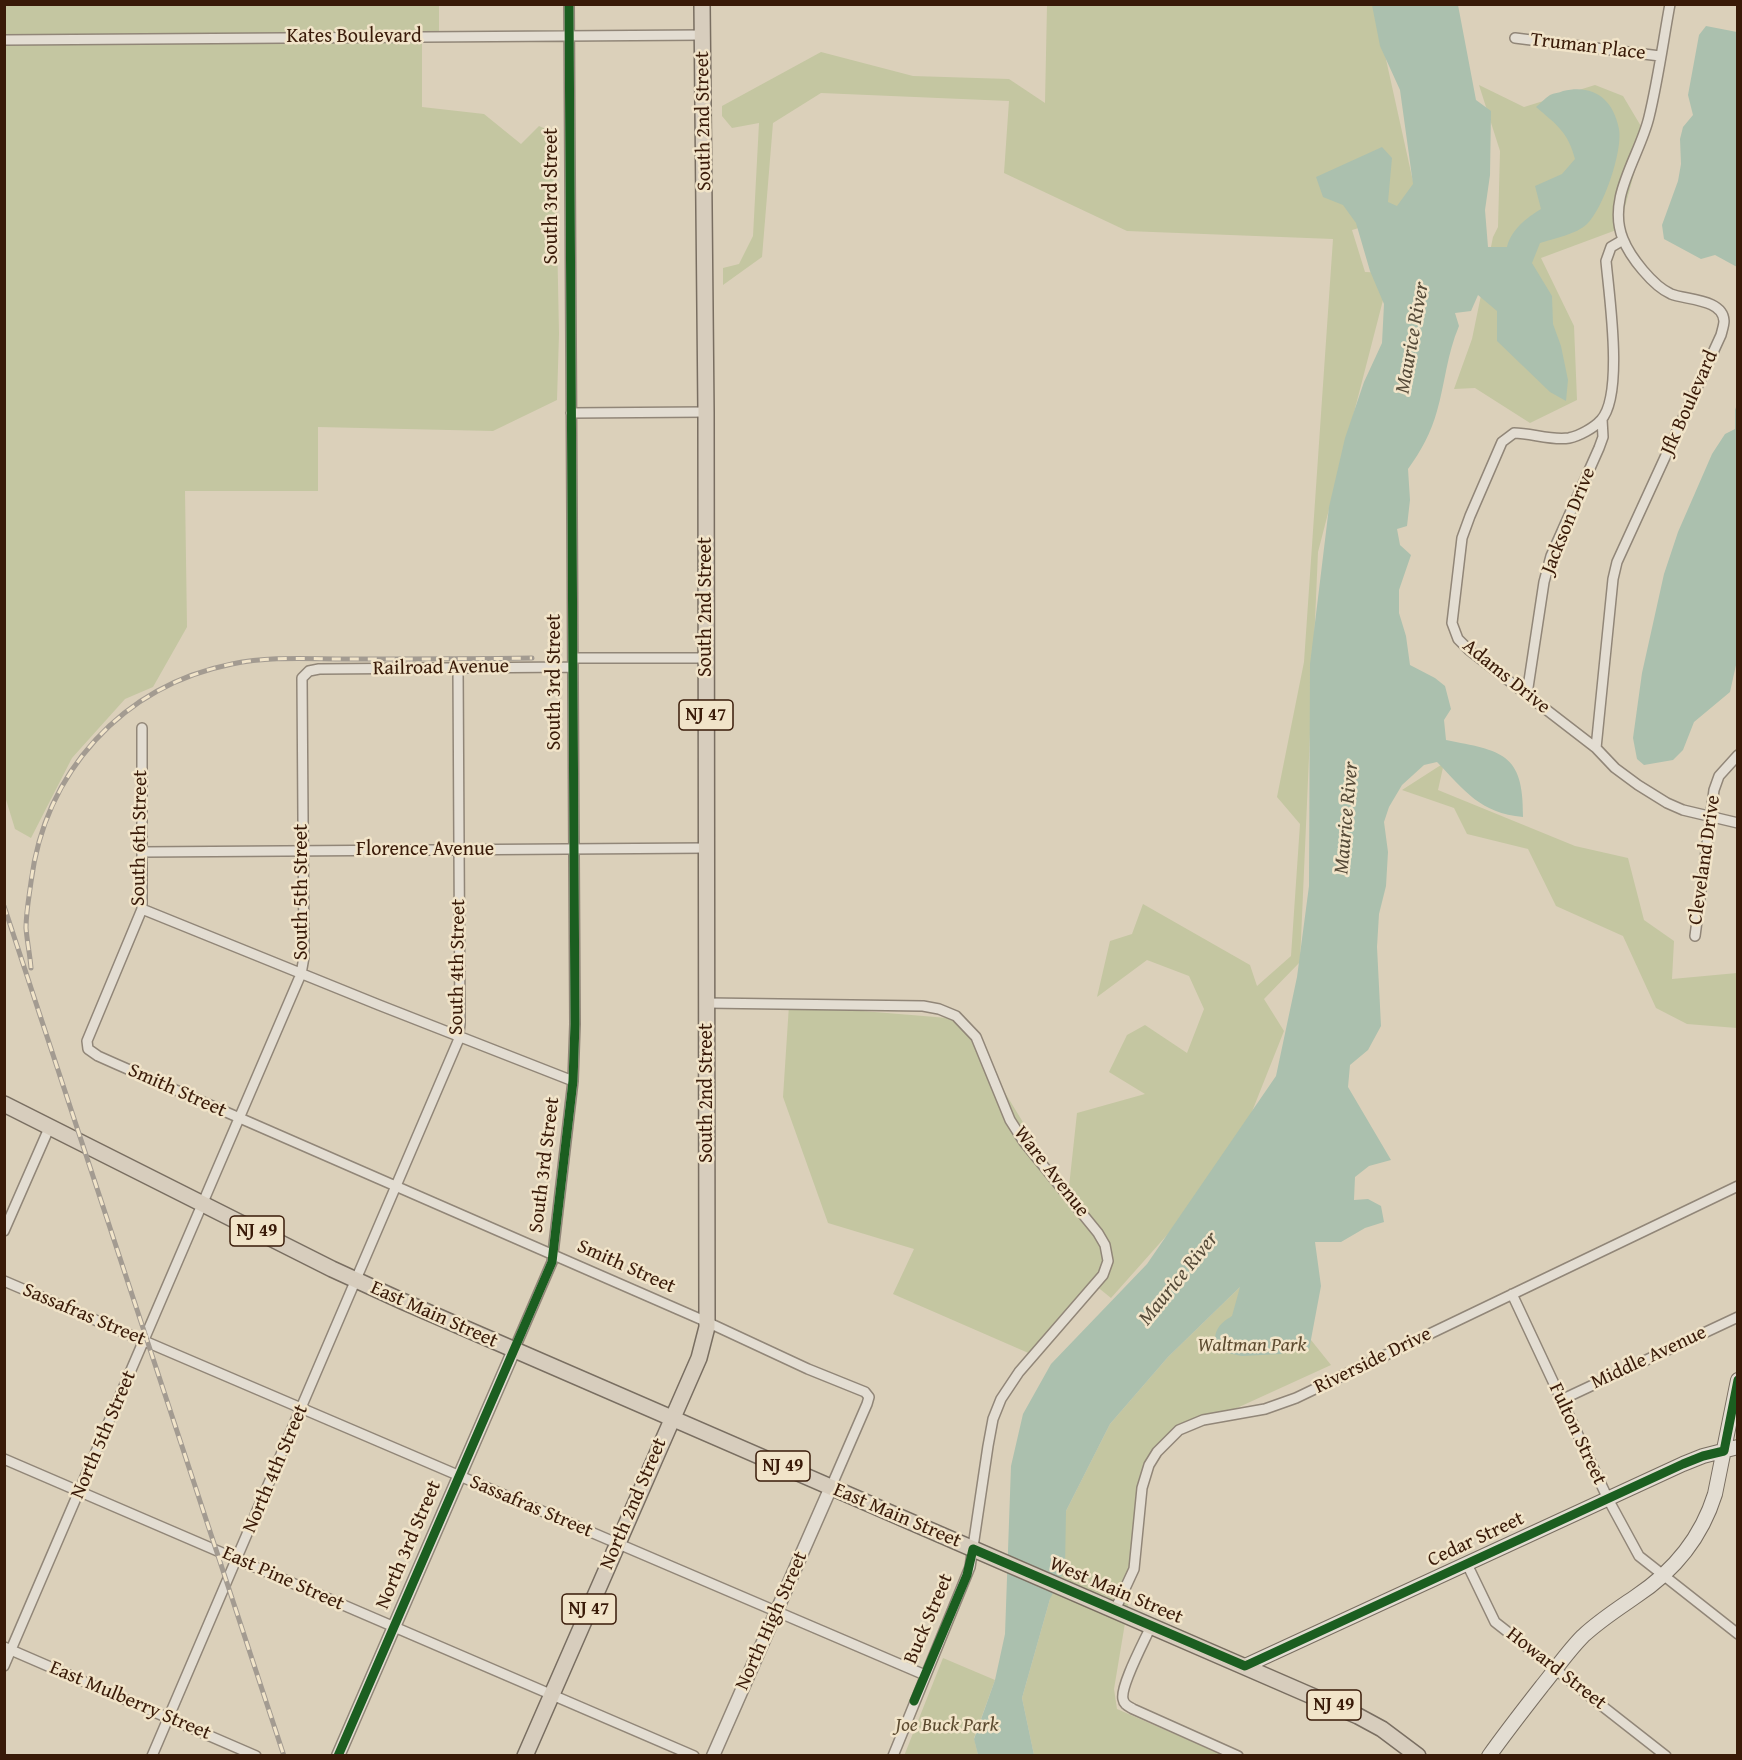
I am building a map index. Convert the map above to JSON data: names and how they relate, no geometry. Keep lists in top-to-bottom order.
{
  "streets": {
    "main road": [
      "South 2nd Street",
      "NJ 47",
      "NJ 49",
      "East Main Street",
      "North 2nd Street",
      "Cedar Street",
      "West Main Street"
    ],
    "street": [
      "Kates Boulevard",
      "Truman Place",
      "South 3rd Street",
      "Jfk Boulevard",
      "Jackson Drive",
      "Railroad Avenue",
      "Adams Drive",
      "South 6th Street",
      "Florence Avenue",
      "Cleveland Drive",
      "South 5th Street",
      "South 4th Street",
      "Smith Street",
      "Ware Avenue",
      "Sassafras Street",
      "Middle Avenue",
      "Riverside Drive",
      "Fulton Street",
      "North 5th Street",
      "North 4th Street",
      "North 3rd Street",
      "East Pine Street",
      "Buck Street",
      "North High Street",
      "Howard Street",
      "East Mulberry Street"
    ]
  },
  "crossings": [
    ["Kates Boulevard", "South 2nd Street"],
    ["Kates Boulevard", "South 3rd Street"],
    ["Truman Place", "Jfk Boulevard"],
    ["South 2nd Street", "Railroad Avenue"],
    ["South 2nd Street", "Florence Avenue"],
    ["South 2nd Street", "Smith Street"],
    ["South 2nd Street", "Ware Avenue"],
    ["South 2nd Street", "East Main Street"],
    ["South 2nd Street", "North 2nd Street"],
    ["South 3rd Street", "Railroad Avenue"],
    ["South 3rd Street", "Florence Avenue"],
    ["South 3rd Street", "Smith Street"],
    ["South 3rd Street", "East Main Street"],
    ["South 3rd Street", "North 3rd Street"],
    ["Jfk Boulevard", "Adams Drive"],
    ["Jackson Drive", "Adams Drive"],
    ["Railroad Avenue", "South 5th Street"],
    ["Railroad Avenue", "South 4th Street"],
    ["Adams Drive", "Cleveland Drive"],
    ["South 6th Street", "Florence Avenue"],
    ["South 6th Street", "Smith Street"],
    ["Florence Avenue", "South 5th Street"],
    ["Florence Avenue", "South 4th Street"],
    ["South 5th Street", "Smith Street"],
    ["South 5th Street", "East Main Street"],
    ["South 5th Street", "North 5th Street"],
    ["South 4th Street", "Smith Street"],
    ["South 4th Street", "East Main Street"],
    ["South 4th Street", "North 4th Street"],
    ["Smith Street", "East Main Street"],
    ["Smith Street", "North High Street"],
    ["Ware Avenue", "East Main Street"],
    ["Ware Avenue", "West Main Street"],
    ["Ware Avenue", "Buck Street"],
    ["Sassafras Street", "North 5th Street"],
    ["Sassafras Street", "North 4th Street"],
    ["Sassafras Street", "North 2nd Street"],
    ["Sassafras Street", "North 3rd Street"],
    ["Sassafras Street", "Buck Street"],
    ["Sassafras Street", "North High Street"],
    ["East Main Street", "North 5th Street"],
    ["East Main Street", "North 4th Street"],
    ["East Main Street", "North 2nd Street"],
    ["East Main Street", "North 3rd Street"],
    ["East Main Street", "West Main Street"],
    ["East Main Street", "Buck Street"],
    ["East Main Street", "North High Street"],
    ["Middle Avenue", "Fulton Street"],
    ["Riverside Drive", "Fulton Street"],
    ["Riverside Drive", "West Main Street"],
    ["Fulton Street", "Cedar Street"],
    ["North 5th Street", "East Pine Street"],
    ["North 5th Street", "East Mulberry Street"],
    ["North 4th Street", "East Pine Street"],
    ["North 4th Street", "East Mulberry Street"],
    ["North 2nd Street", "East Pine Street"],
    ["Cedar Street", "West Main Street"],
    ["Cedar Street", "Howard Street"],
    ["North 3rd Street", "East Pine Street"],
    ["West Main Street", "Buck Street"]
  ],
  "water": ["Maurice River"],
  "parks": ["Waltman Park", "Joe Buck Park"]
}
